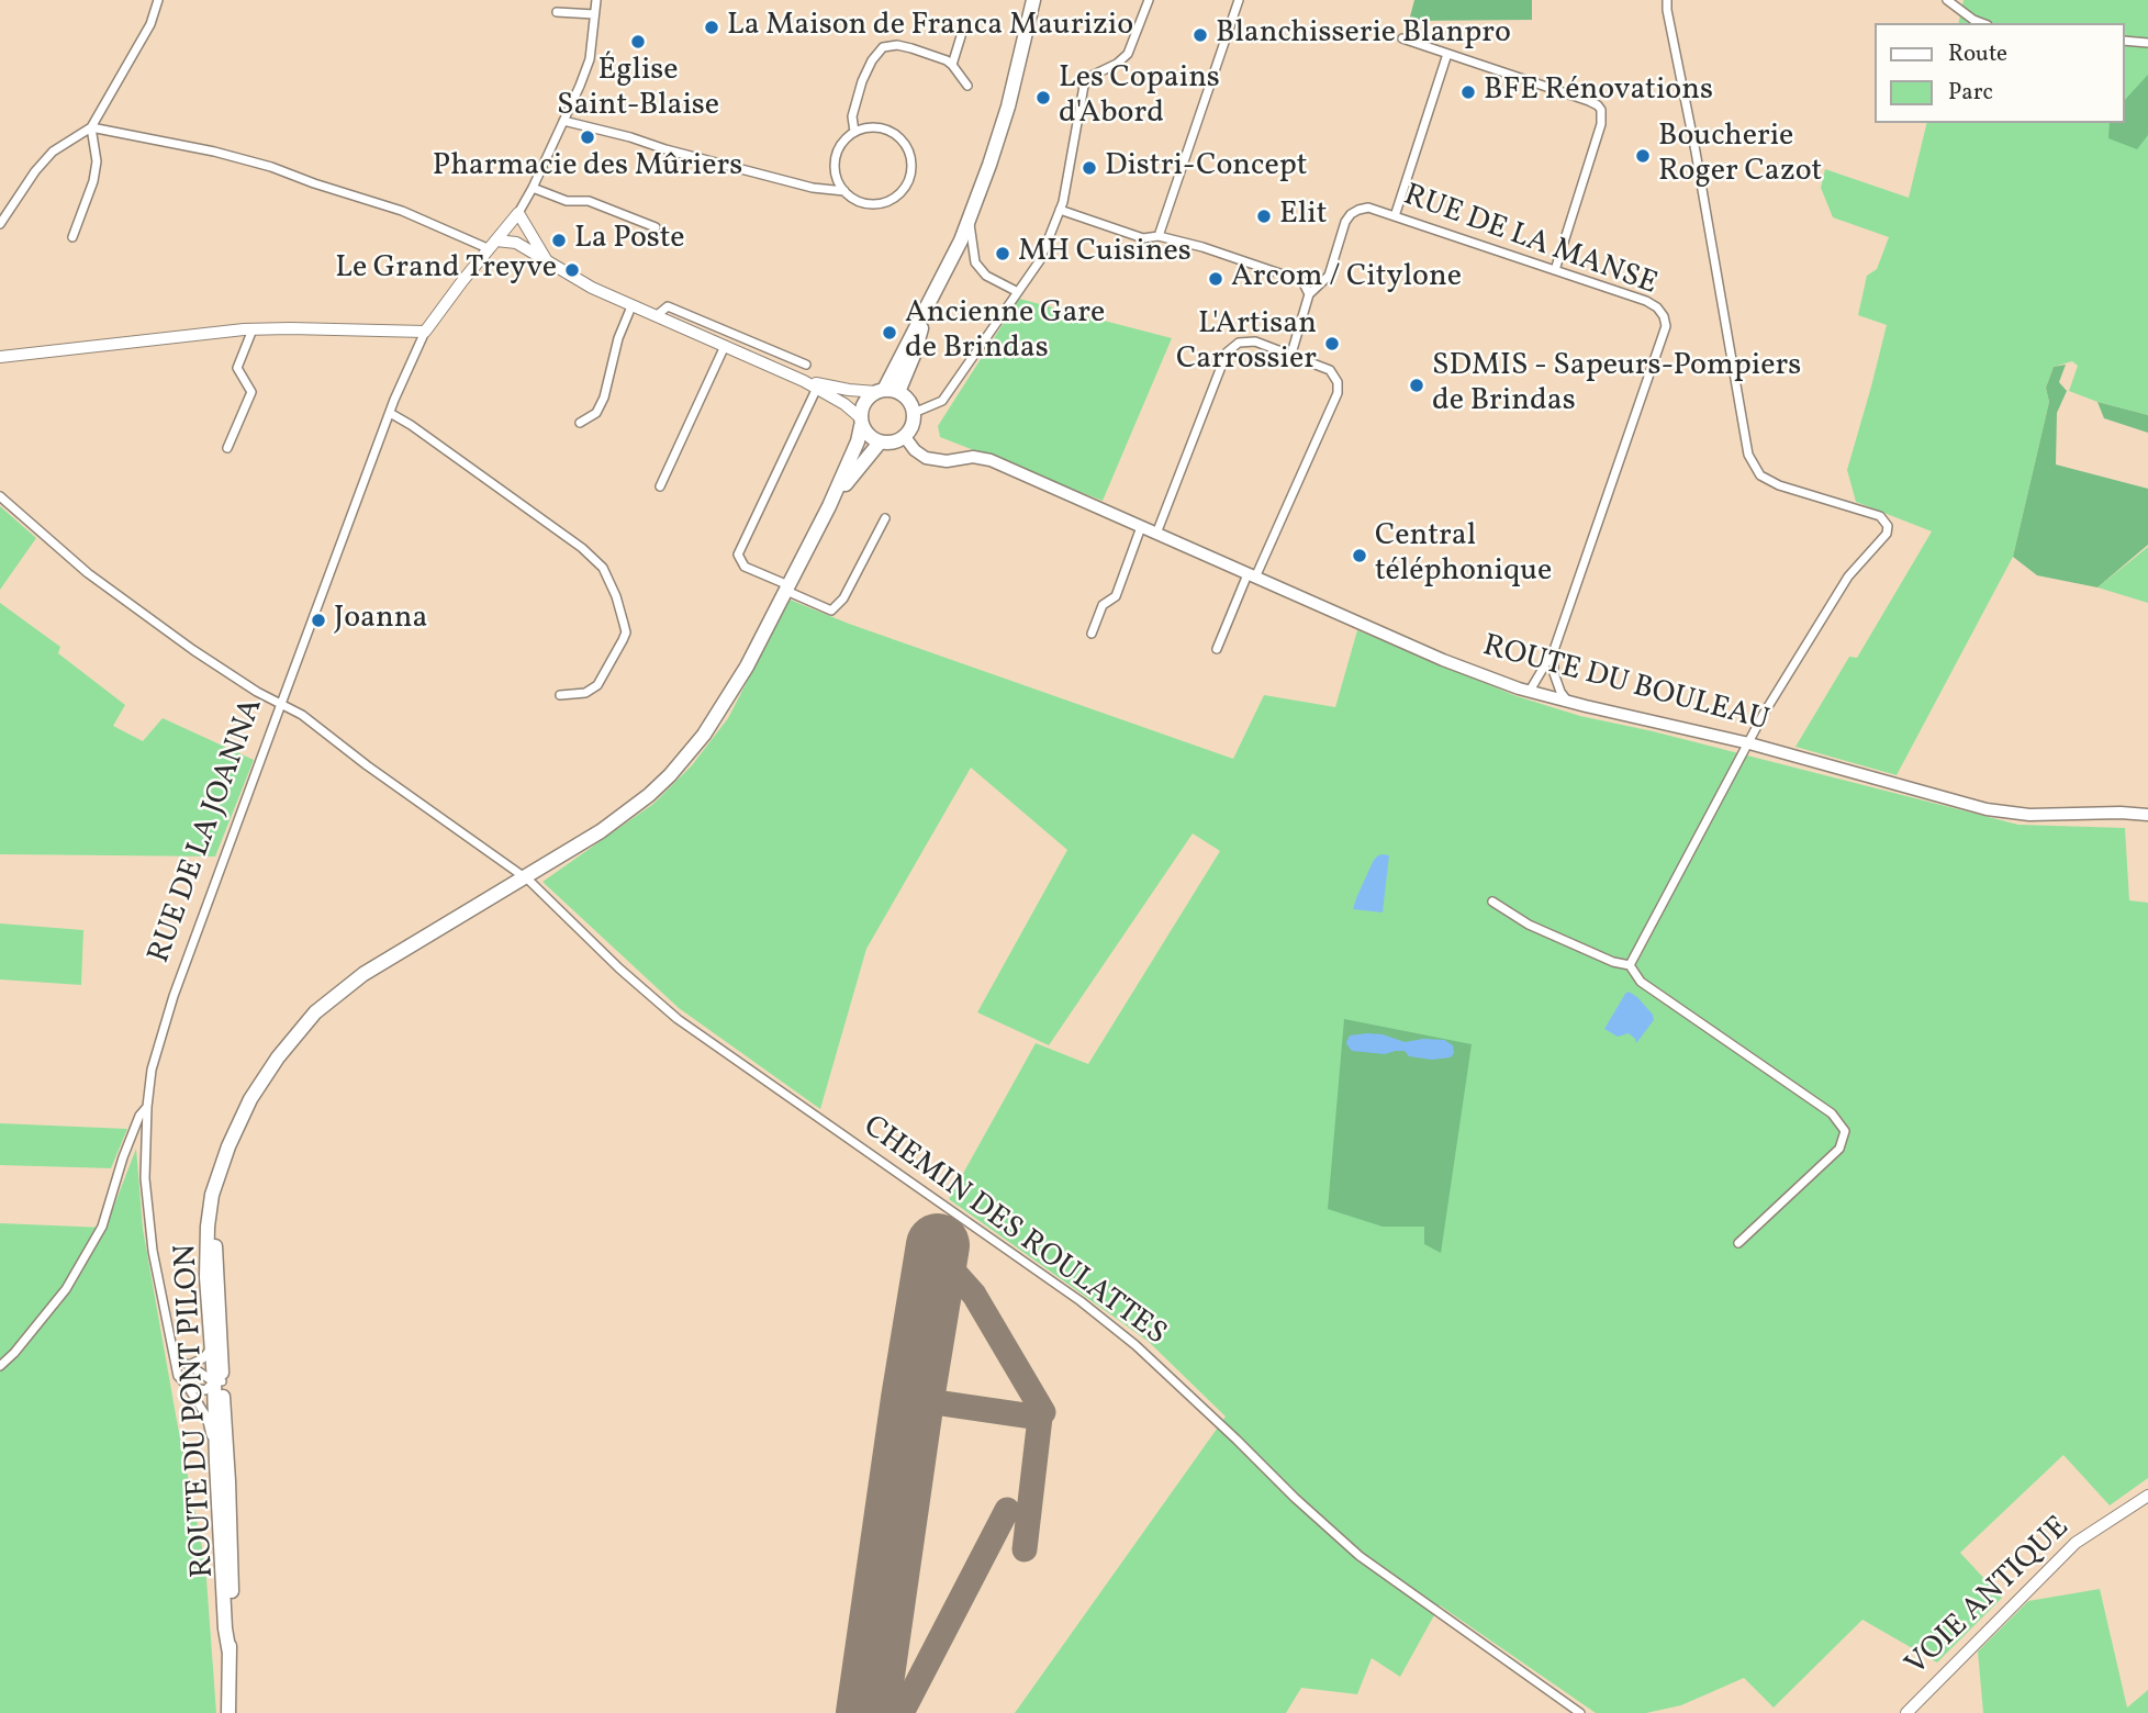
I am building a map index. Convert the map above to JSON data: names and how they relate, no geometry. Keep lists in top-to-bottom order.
{
  "streets": {
    "main road": ["ROUTE DU BOULEAU", "ROUTE DU PONT PILON"],
    "street": [
      "RUE DE LA MANSE",
      "RUE DE LA JOANNA",
      "CHEMIN DES ROULATTES",
      "VOIE ANTIQUE"
    ]
  },
  "crossings": [
    ["RUE DE LA JOANNA", "CHEMIN DES ROULATTES"],
    ["RUE DE LA JOANNA", "ROUTE DU PONT PILON"]
  ],
  "places": [
    "La Maison de Franca Maurizio",
    "Blanchisserie Blanpro",
    "Église Saint-Blaise",
    "BFE Rénovations",
    "Les Copains d'Abord",
    "Pharmacie des Mûriers",
    "Boucherie Roger Cazot",
    "Distri-Concept",
    "Elit",
    "La Poste",
    "MH Cuisines",
    "Le Grand Treyve",
    "Arcom / Citylone",
    "Ancienne Gare de Brindas",
    "L'Artisan Carrossier",
    "SDMIS - Sapeurs-Pompiers de Brindas",
    "Central téléphonique",
    "Joanna"
  ],
  "legend": ["Route", "Parc"]
}
